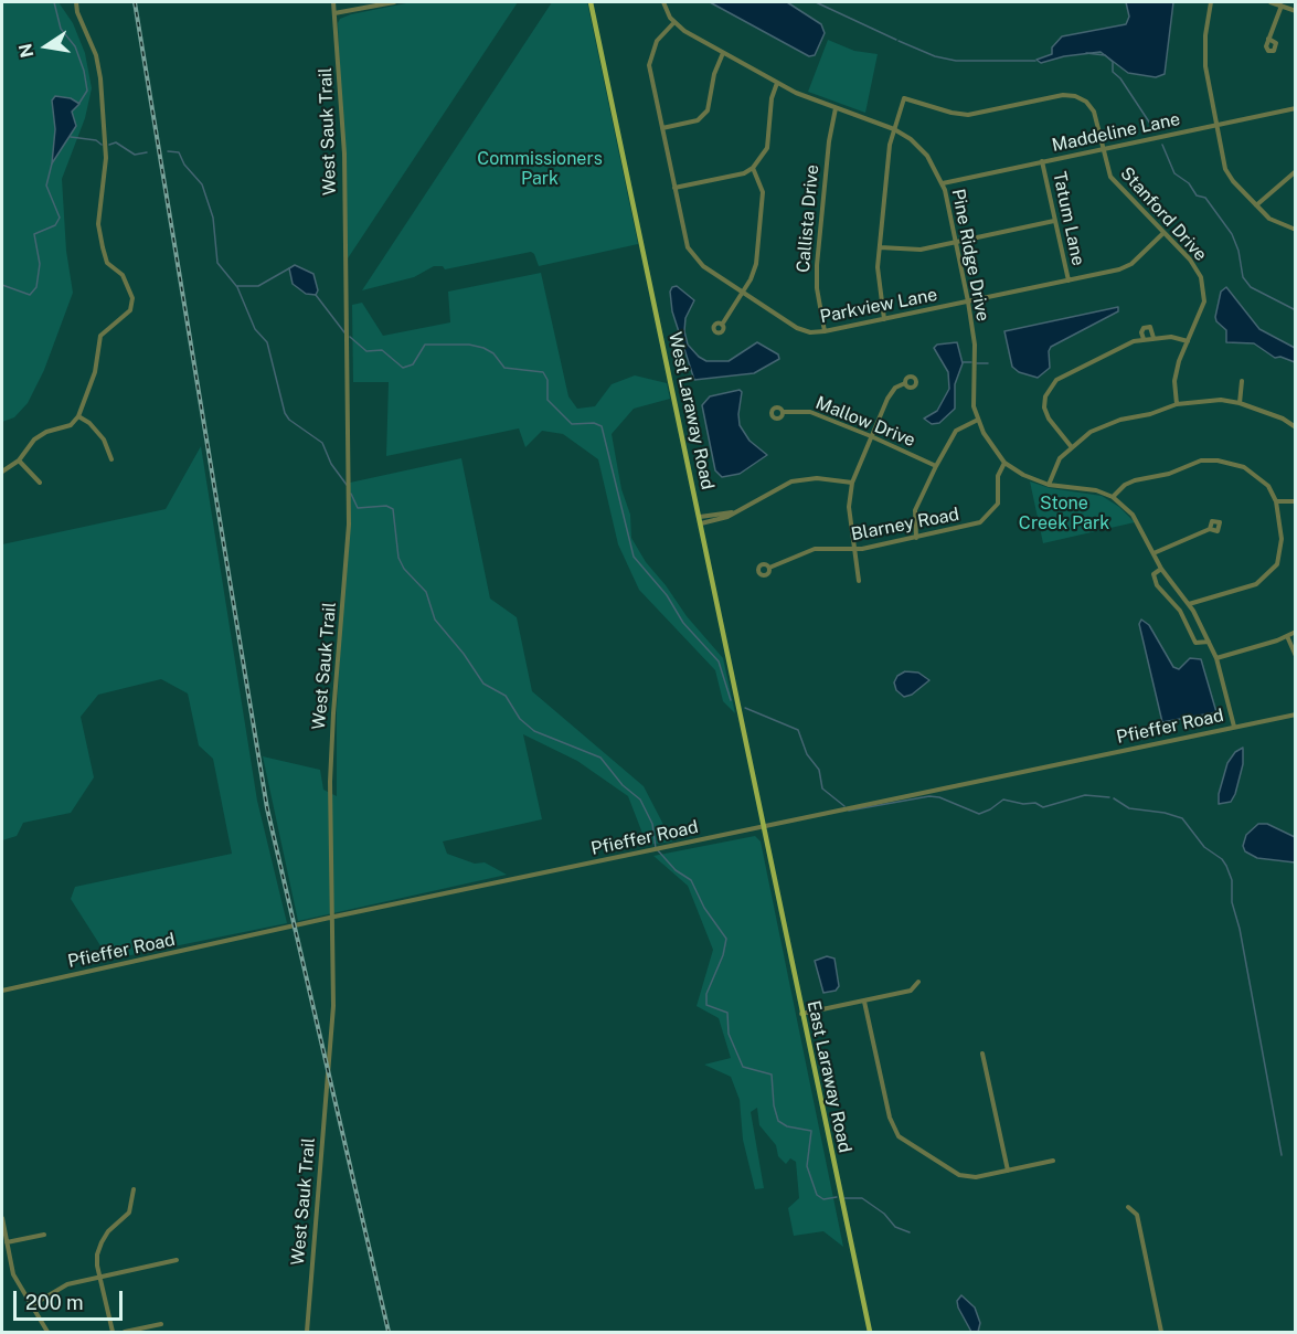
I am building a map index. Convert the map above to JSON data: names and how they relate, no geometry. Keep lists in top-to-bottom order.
{
  "streets": {
    "main road": ["West Laraway Road", "East Laraway Road"],
    "street": [
      "West Sauk Trail",
      "Maddeline Lane",
      "Stanford Drive",
      "Callista Drive",
      "Tatum Lane",
      "Pine Ridge Drive",
      "Parkview Lane",
      "Mallow Drive",
      "Blarney Road",
      "Pfieffer Road"
    ]
  },
  "crossings": [
    ["West Sauk Trail", "Pfieffer Road"],
    ["Maddeline Lane", "Stanford Drive"],
    ["Maddeline Lane", "Tatum Lane"],
    ["Maddeline Lane", "Pine Ridge Drive"],
    ["Stanford Drive", "Pine Ridge Drive"],
    ["Stanford Drive", "Parkview Lane"],
    ["Callista Drive", "Pine Ridge Drive"],
    ["Callista Drive", "Parkview Lane"],
    ["Tatum Lane", "Parkview Lane"],
    ["Pine Ridge Drive", "Parkview Lane"],
    ["Pine Ridge Drive", "Blarney Road"],
    ["Pine Ridge Drive", "Pfieffer Road"],
    ["West Laraway Road", "Pfieffer Road"],
    ["West Laraway Road", "East Laraway Road"],
    ["Pfieffer Road", "East Laraway Road"]
  ],
  "parks": ["Commissioners Park", "Stone Creek Park"],
  "scale_bar": "200 m",
  "north": "left"
}
